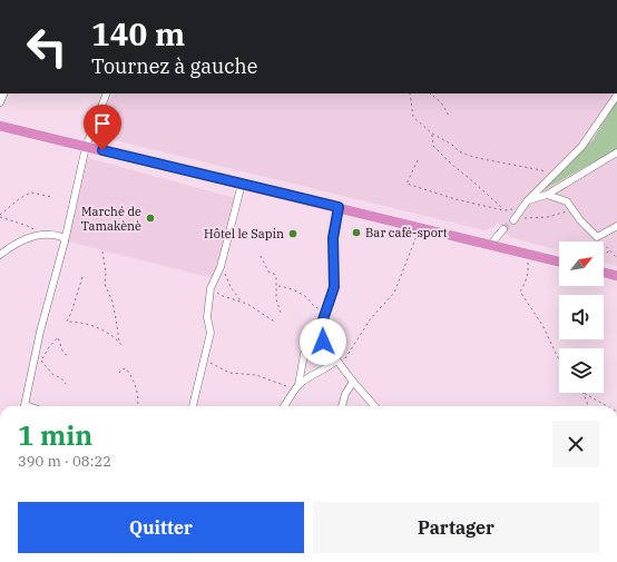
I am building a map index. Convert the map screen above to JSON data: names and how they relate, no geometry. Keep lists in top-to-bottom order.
{
  "places": ["Marché de Tamakènè", "Bar café-sport", "Hôtel le Sapin"],
  "north": "top right",
  "page": {
    "turn": ["140 m", "Tournez à gauche"],
    "heading": ["1 min", "390 m · 08:22"],
    "buttons": ["Quitter", "Partager"]
  }
}
